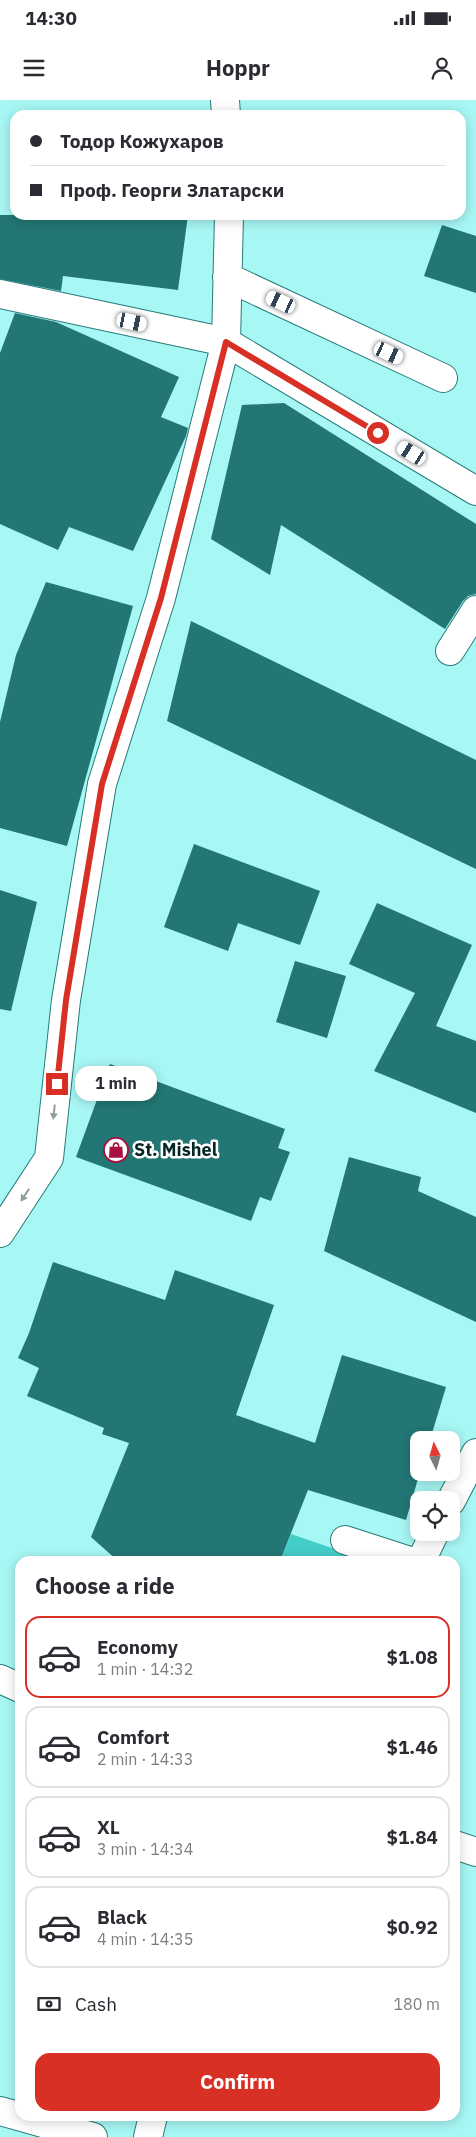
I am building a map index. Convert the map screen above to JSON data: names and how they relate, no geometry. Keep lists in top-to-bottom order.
{
  "places": {
    "shop": ["St. Mishel"]
  },
  "north": "top",
  "page": {
    "status": "14:30",
    "header": "Hoppr",
    "banner": ["Тодор Кожухаров", "Проф. Георги Златарски"],
    "bubble": "1 min",
    "heading": "Choose a ride",
    "list": [
      {
        "name": "Economy",
        "note": "1 min · 14:32",
        "value": "$1.08"
      },
      {
        "name": "Comfort",
        "note": "2 min · 14:33",
        "value": "$1.46"
      },
      {
        "name": "XL",
        "note": "3 min · 14:34",
        "value": "$1.84"
      },
      {
        "name": "Black",
        "note": "4 min · 14:35",
        "value": "$0.92"
      }
    ],
    "pay": ["Cash", "180 m"],
    "buttons": "Confirm"
  }
}
